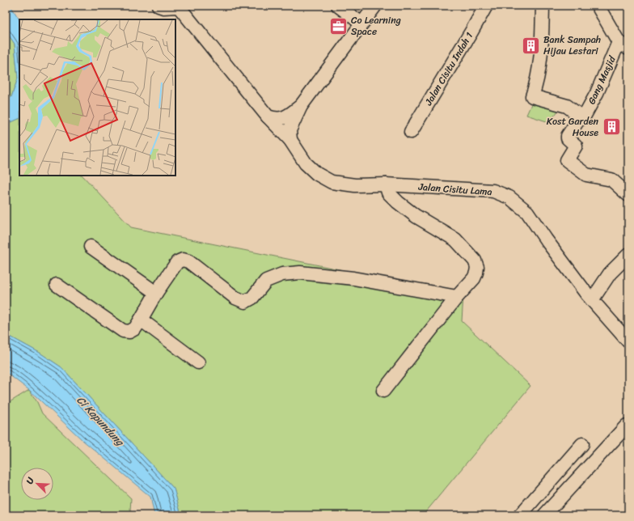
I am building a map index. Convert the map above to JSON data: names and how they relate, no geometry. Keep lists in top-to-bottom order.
{
  "streets": {
    "street": ["Jalan Cisitu Indah 1", "Gang Masjid", "Jalan Cisitu Lama"]
  },
  "water": ["Ci Kapundung"],
  "places": {
    "office": ["Co Learning Space"],
    "building": ["Bank Sampah Hijau Lestari", "Kost Garden House"]
  },
  "north": "top left"
}
